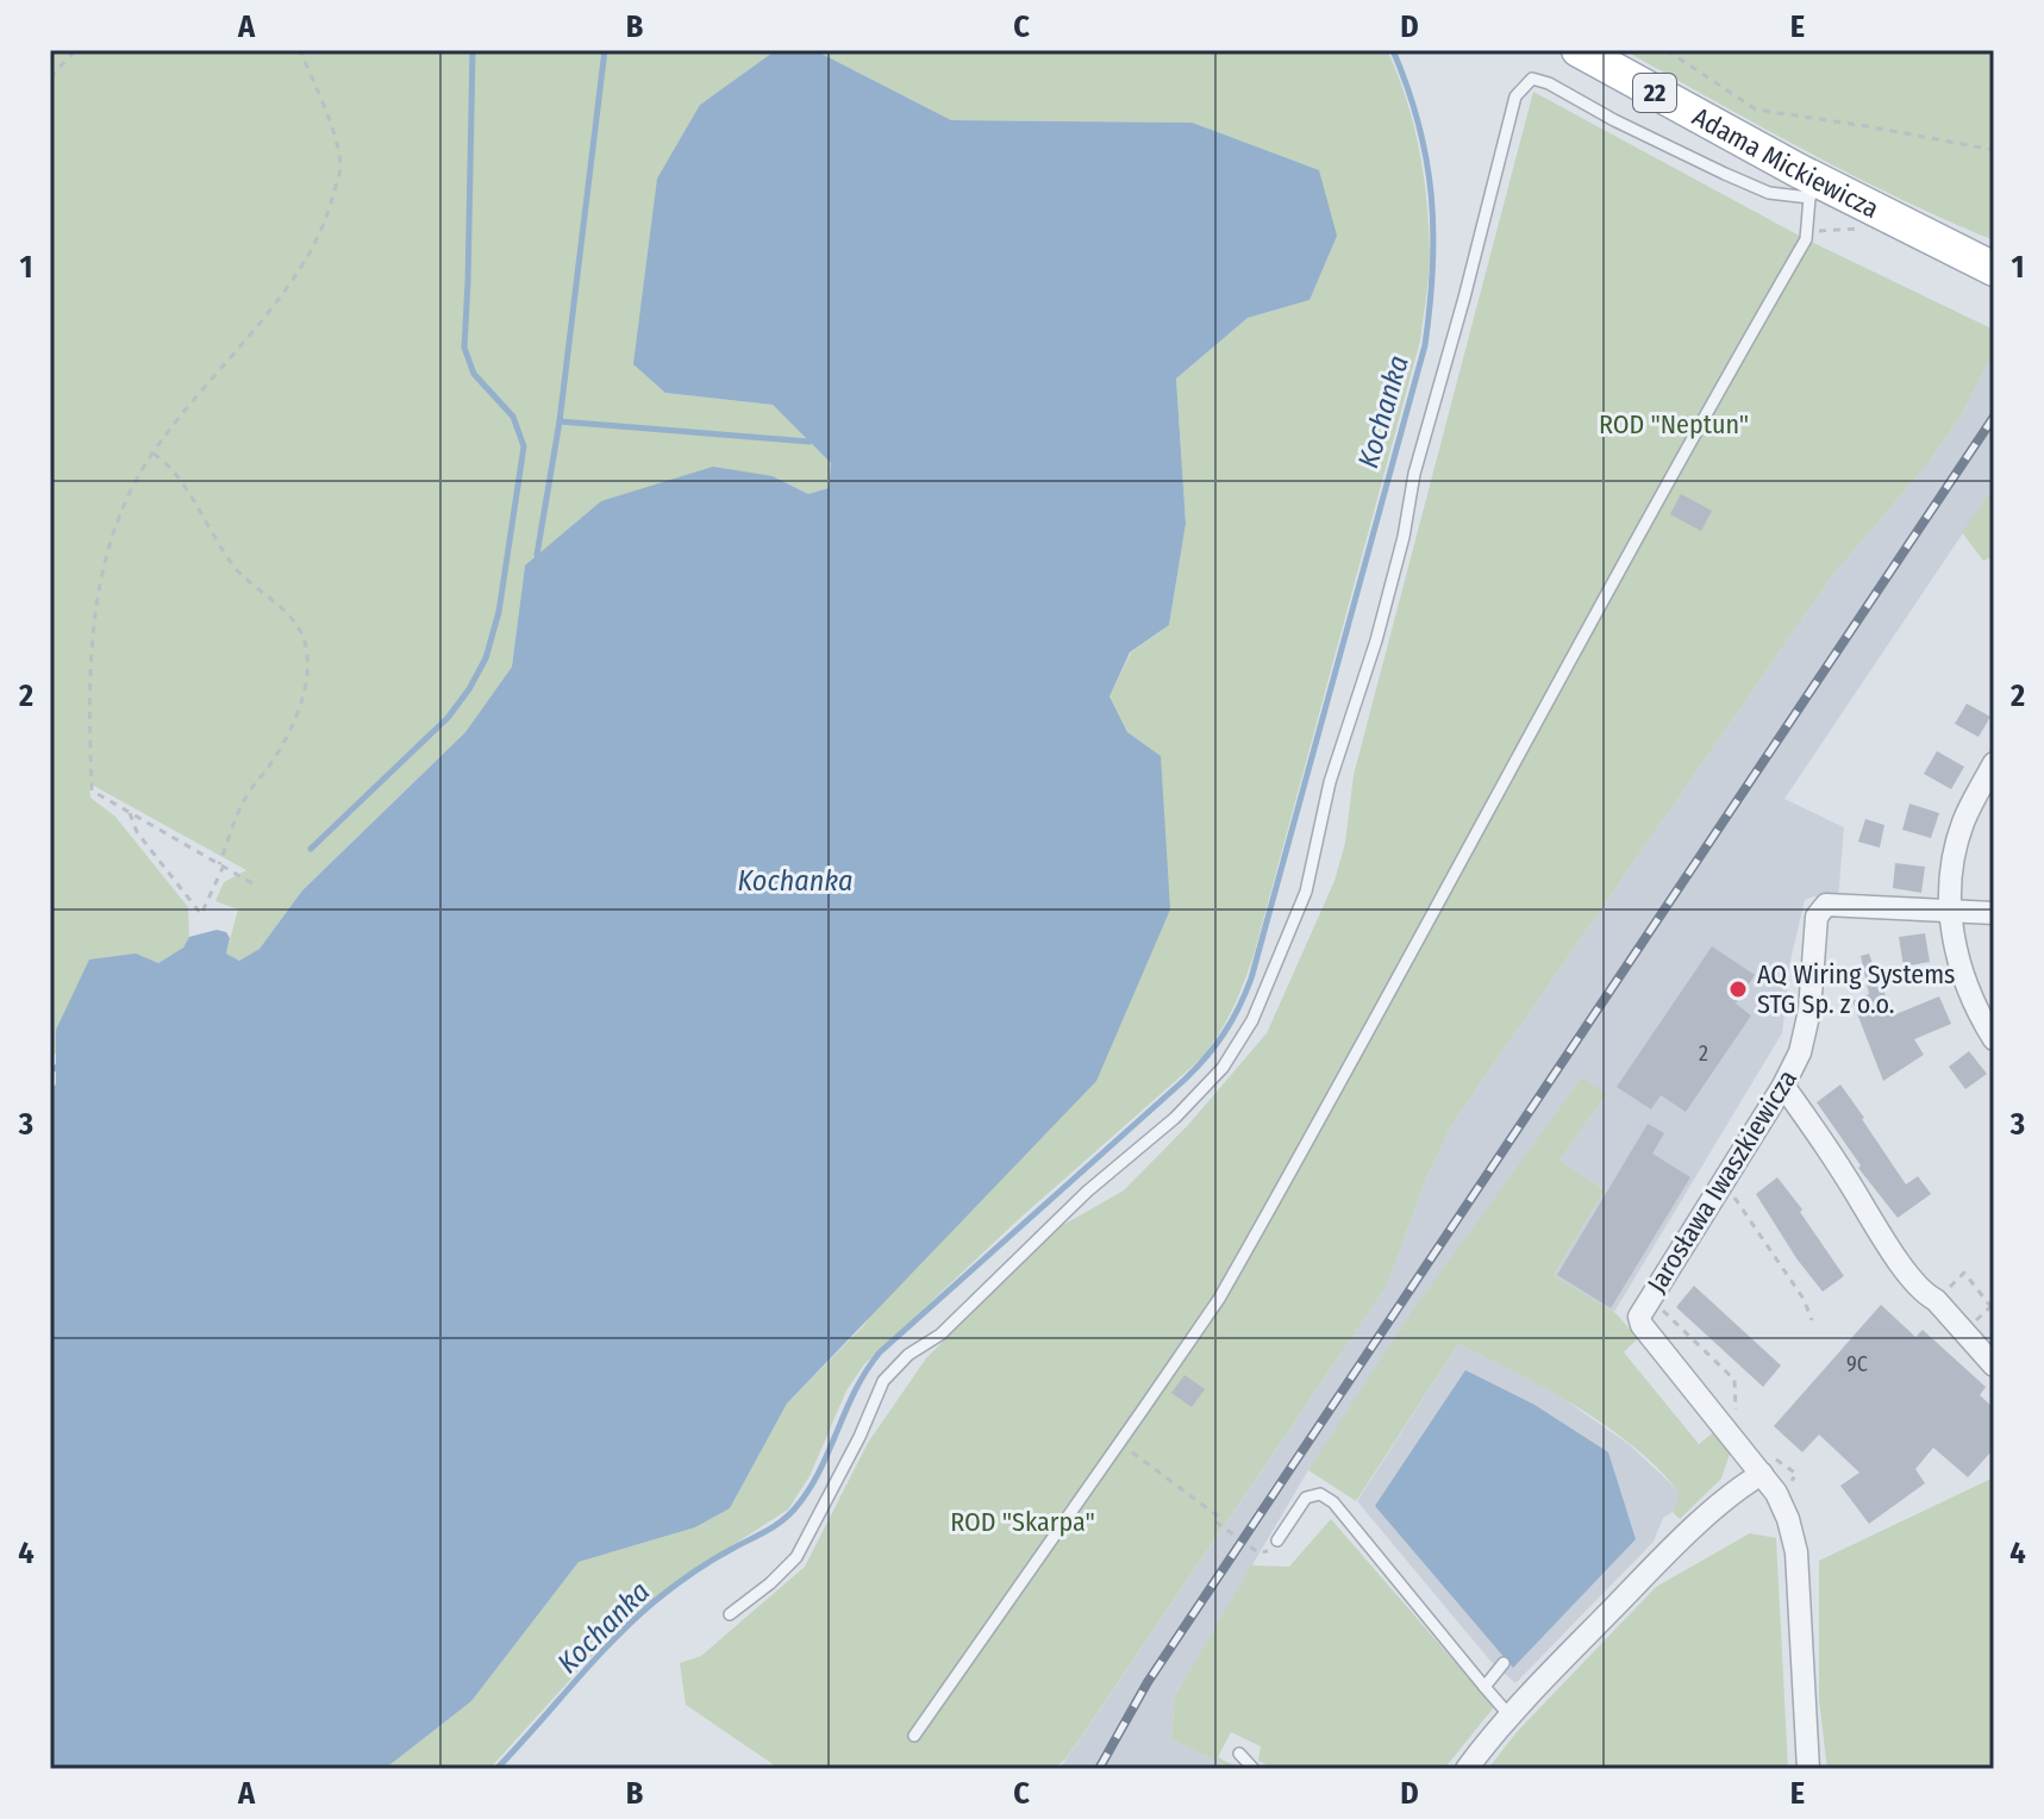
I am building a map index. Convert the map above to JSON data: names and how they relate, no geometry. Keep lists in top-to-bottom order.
{
  "streets": {
    "main road": ["22", "Adama Mickiewicza"],
    "street": ["Jarosława Iwaszkiewicza"]
  },
  "water": ["Kochanka"],
  "parks": ["ROD \"Neptun\"", "ROD \"Skarpa\""],
  "places": ["AQ Wiring Systems STG Sp. z o.o."],
  "house_numbers": ["2", "9C"],
  "grid": {
    "columns": [
      "A",
      "B",
      "C",
      "D",
      "E"
    ],
    "rows": [
      "1",
      "2",
      "3",
      "4"
    ]
  }
}
